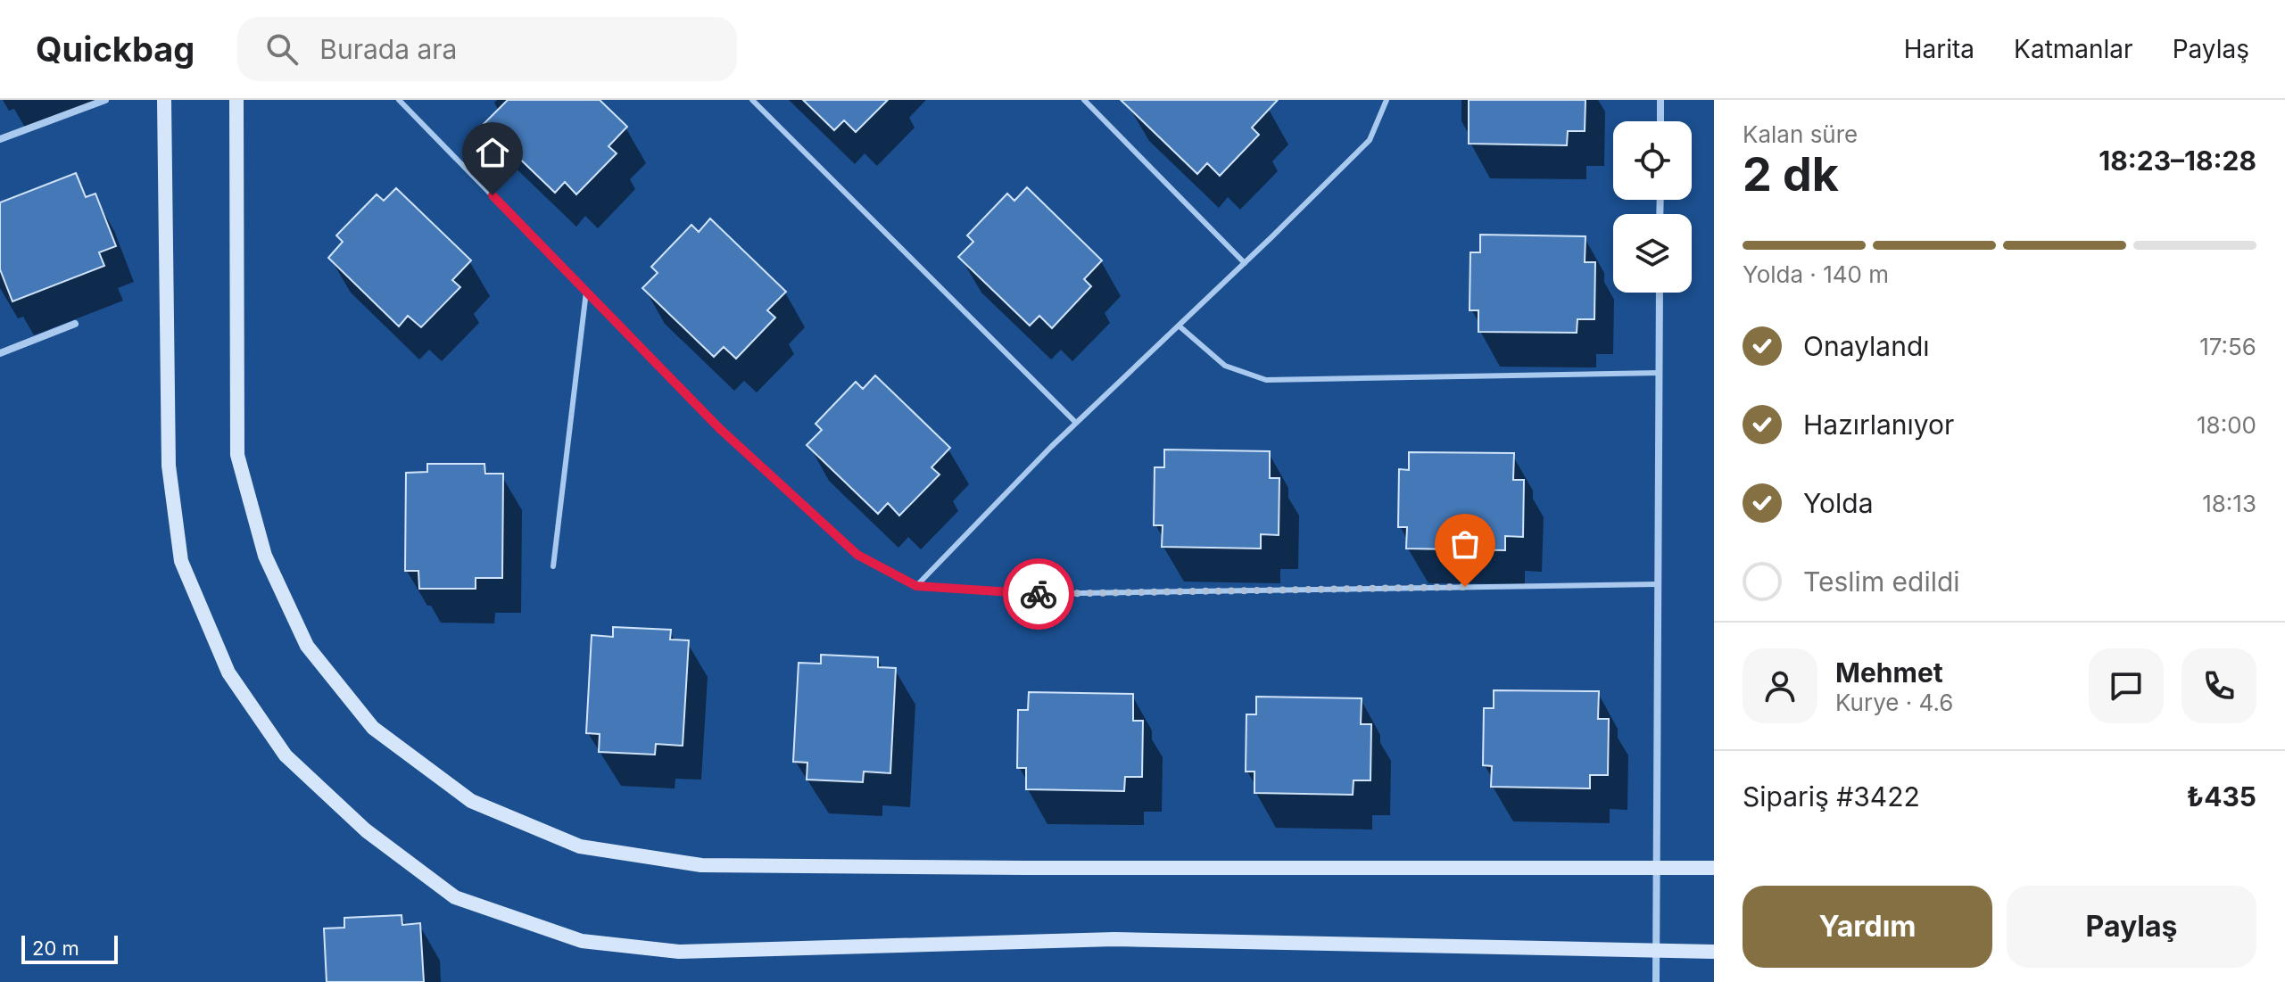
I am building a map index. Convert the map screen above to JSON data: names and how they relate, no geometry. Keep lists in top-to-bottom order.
{
  "scale_bar": "20 m",
  "page": {
    "header": "Quickbag",
    "search": "Burada ara",
    "nav": ["Harita", "Katmanlar", "Paylaş"],
    "heading": ["2 dk", "Kalan süre", "18:23–18:28"],
    "panel": [
      "Mehmet",
      "Kurye · 4.6",
      "Sipariş #3422",
      "₺435"
    ],
    "bar": "Yolda · 140 m",
    "list": [
      ["Onaylandı", "17:56"],
      ["Hazırlanıyor", "18:00"],
      ["Yolda", "18:13"],
      "Teslim edildi"
    ],
    "buttons": ["Yardım", "Paylaş"],
    "scale": "20 m"
  }
}
